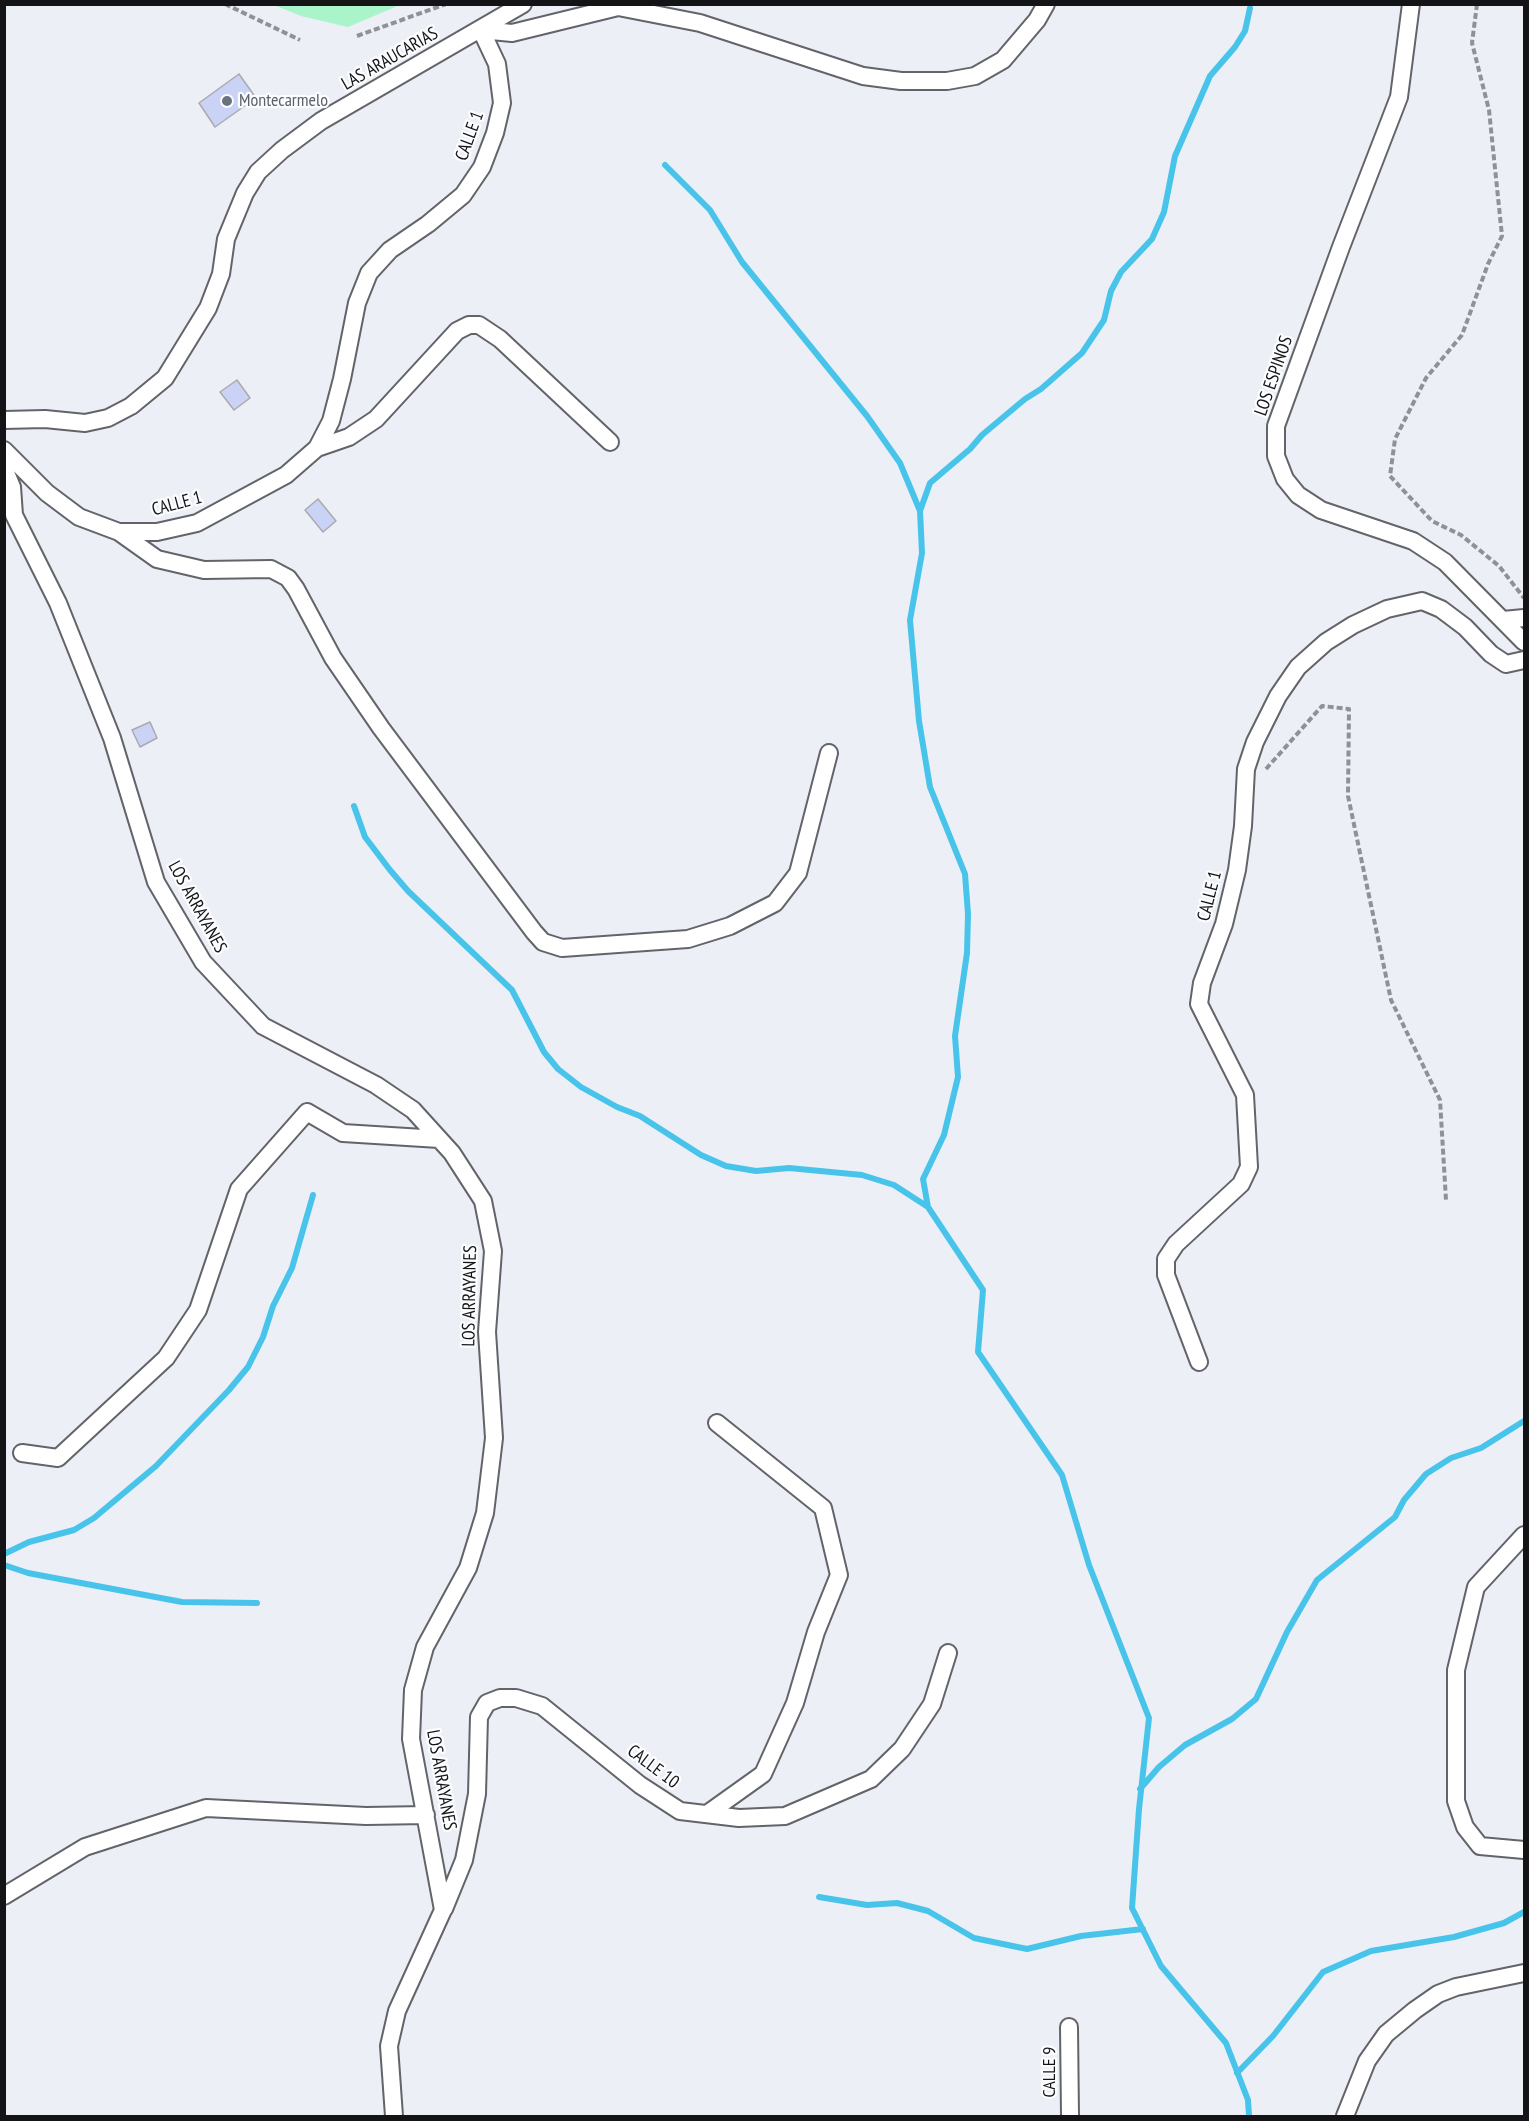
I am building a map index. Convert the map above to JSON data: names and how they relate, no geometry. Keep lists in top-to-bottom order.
{
  "streets": {
    "street": [
      "LAS ARAUCARIAS",
      "CALLE 1",
      "LOS ESPINOS",
      "LOS ARRAYANES",
      "CALLE 10",
      "CALLE 9"
    ]
  },
  "crossings": [
    ["LAS ARAUCARIAS", "CALLE 1"],
    ["LOS ARRAYANES", "CALLE 10"]
  ],
  "places": ["Montecarmelo"]
}
